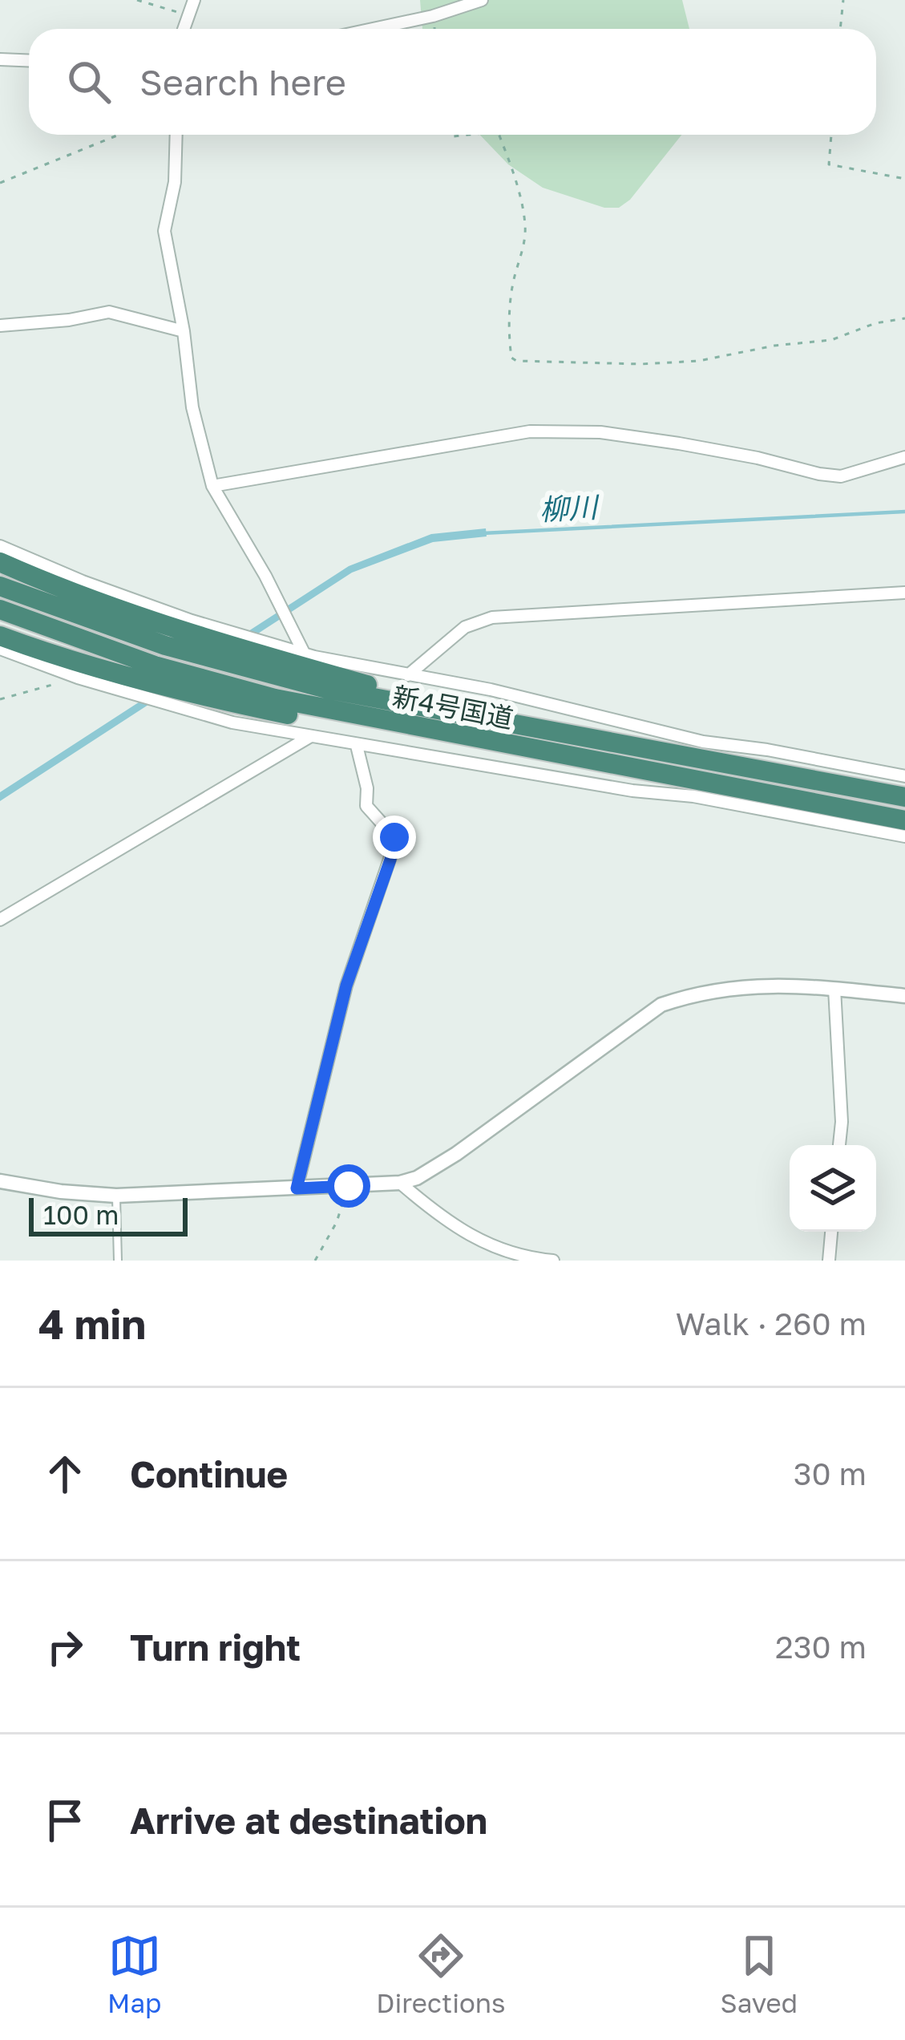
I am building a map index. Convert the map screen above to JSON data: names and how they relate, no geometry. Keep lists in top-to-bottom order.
{
  "streets": {
    "highway": ["新4号国道"]
  },
  "water": ["柳川"],
  "scale_bar": "100 m",
  "page": {
    "search": "Search here",
    "scale": "100 m",
    "heading": ["4 min", "Walk · 260 m"],
    "list": [
      ["Continue", "30 m"],
      ["Turn right", "230 m"],
      "Arrive at destination"
    ],
    "nav": ["Map", "Directions", "Saved"]
  }
}
